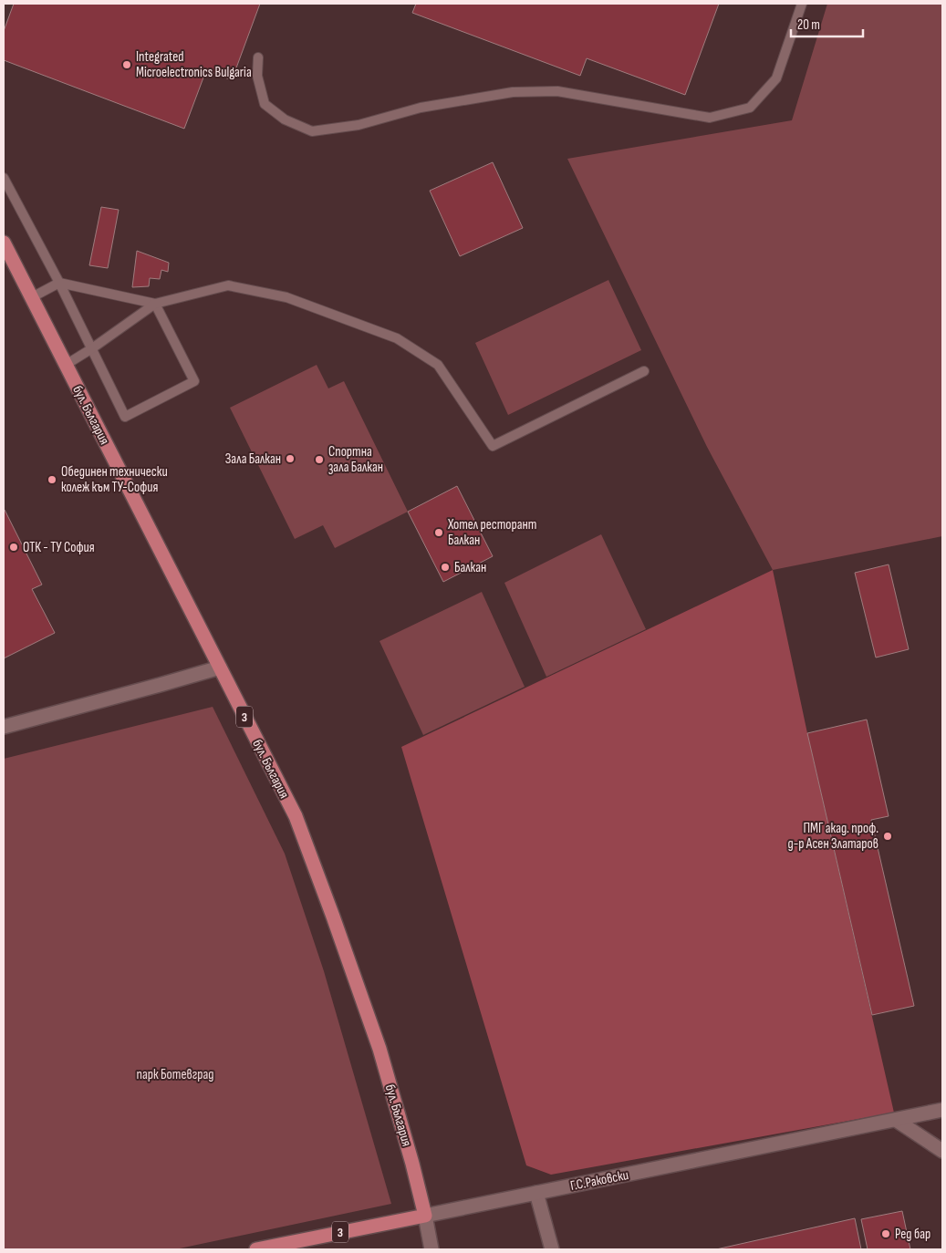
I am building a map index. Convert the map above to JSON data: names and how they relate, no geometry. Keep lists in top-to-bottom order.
{
  "streets": {
    "main road": ["бул. България", "3", "Г.С.Раковски"]
  },
  "crossings": [
    ["бул. България", "Г.С.Раковски"]
  ],
  "parks": ["парк Ботевград"],
  "places": [
    "Integrated Microelectronics Bulgaria",
    "Зала Балкан",
    "Спортна зала Балкан",
    "Обединен технически колеж към ТУ-София",
    "Хотел ресторант Балкан",
    "ОТК - ТУ София",
    "Балкан",
    "ПМГ акад. проф. д-р Асен Златаров",
    "Ред бар"
  ],
  "scale_bar": "20 m"
}
